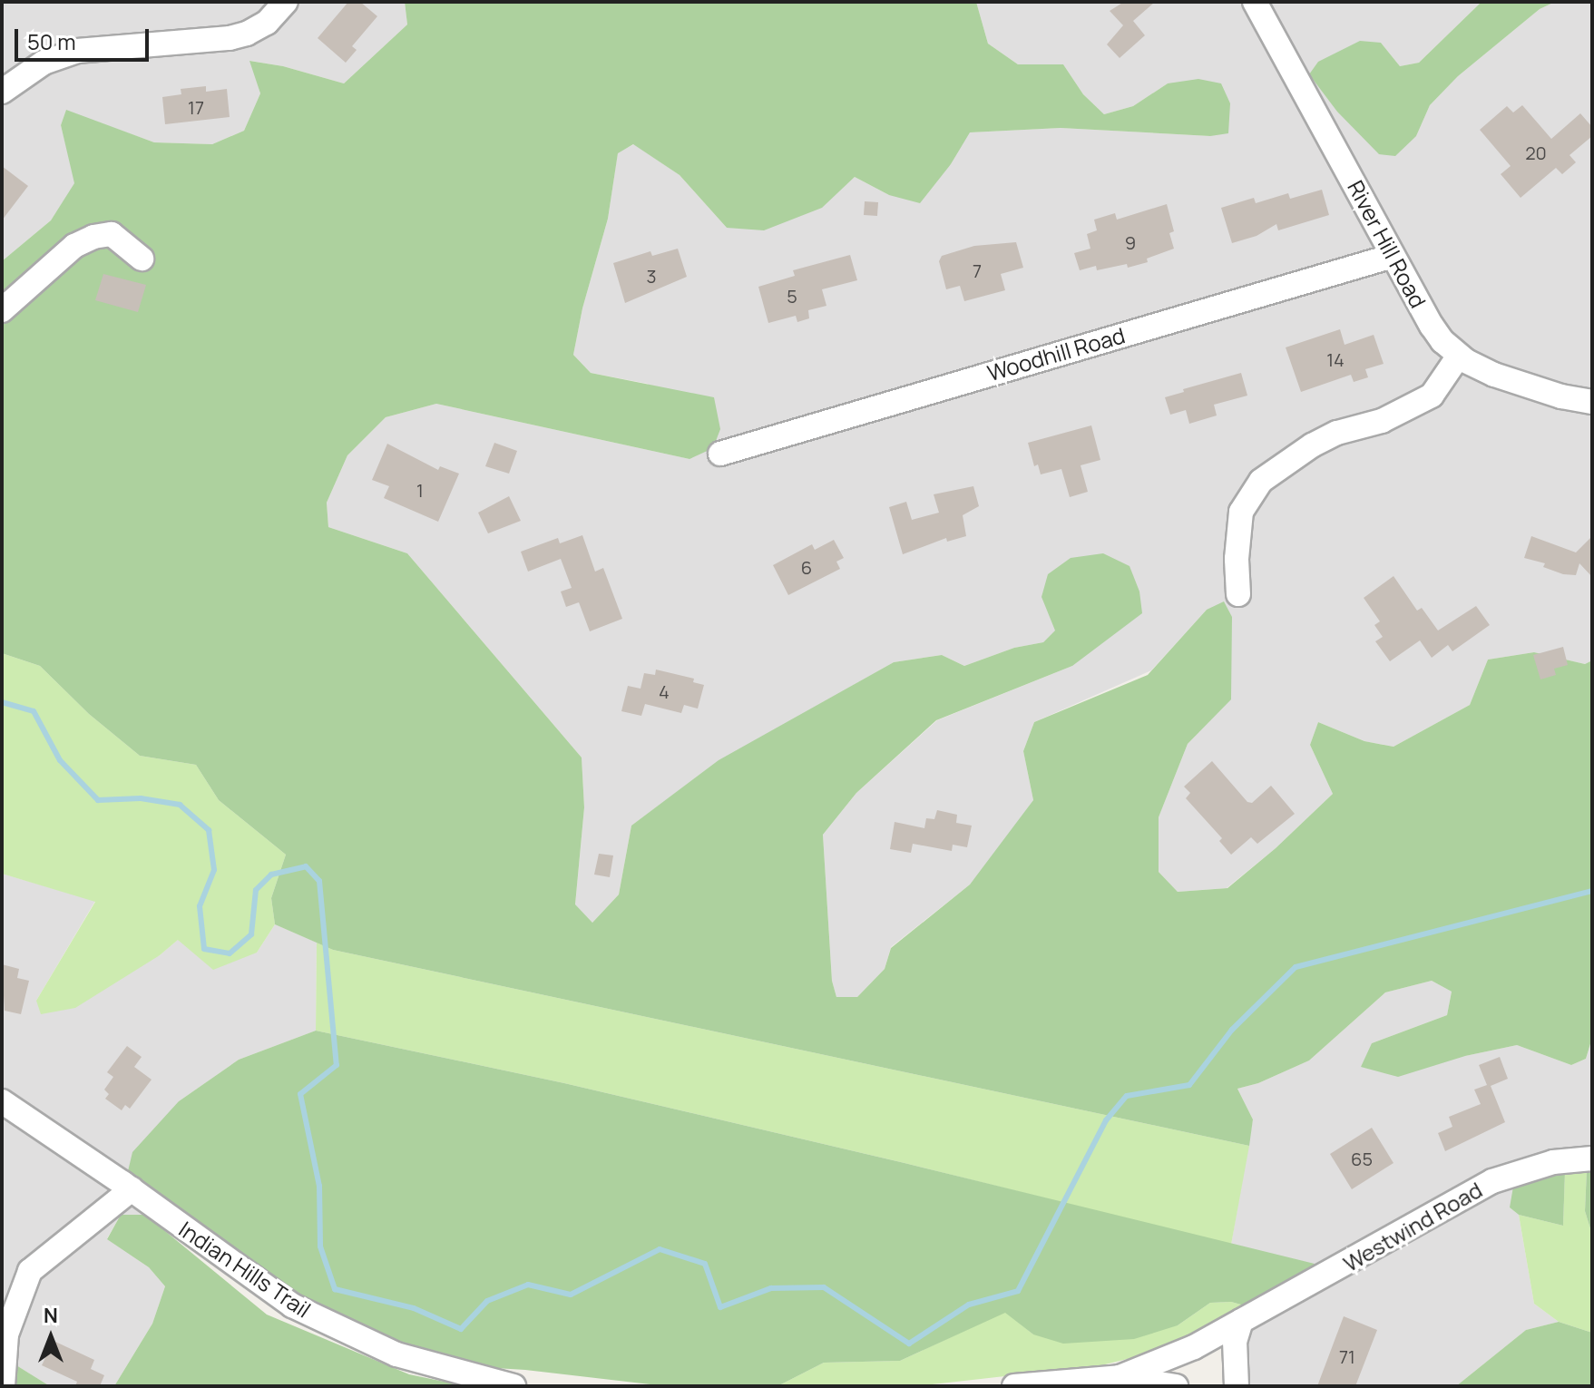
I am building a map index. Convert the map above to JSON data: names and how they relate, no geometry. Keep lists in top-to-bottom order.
{
  "streets": {
    "street": [
      "River Hill Road",
      "Woodhill Road",
      "Westwind Road",
      "Indian Hills Trail"
    ]
  },
  "crossings": [
    ["River Hill Road", "Woodhill Road"]
  ],
  "house_numbers": [
    "17",
    "20",
    "9",
    "7",
    "3",
    "5",
    "14",
    "1",
    "6",
    "4",
    "65",
    "71"
  ],
  "scale_bar": "50 m",
  "north": "top"
}
